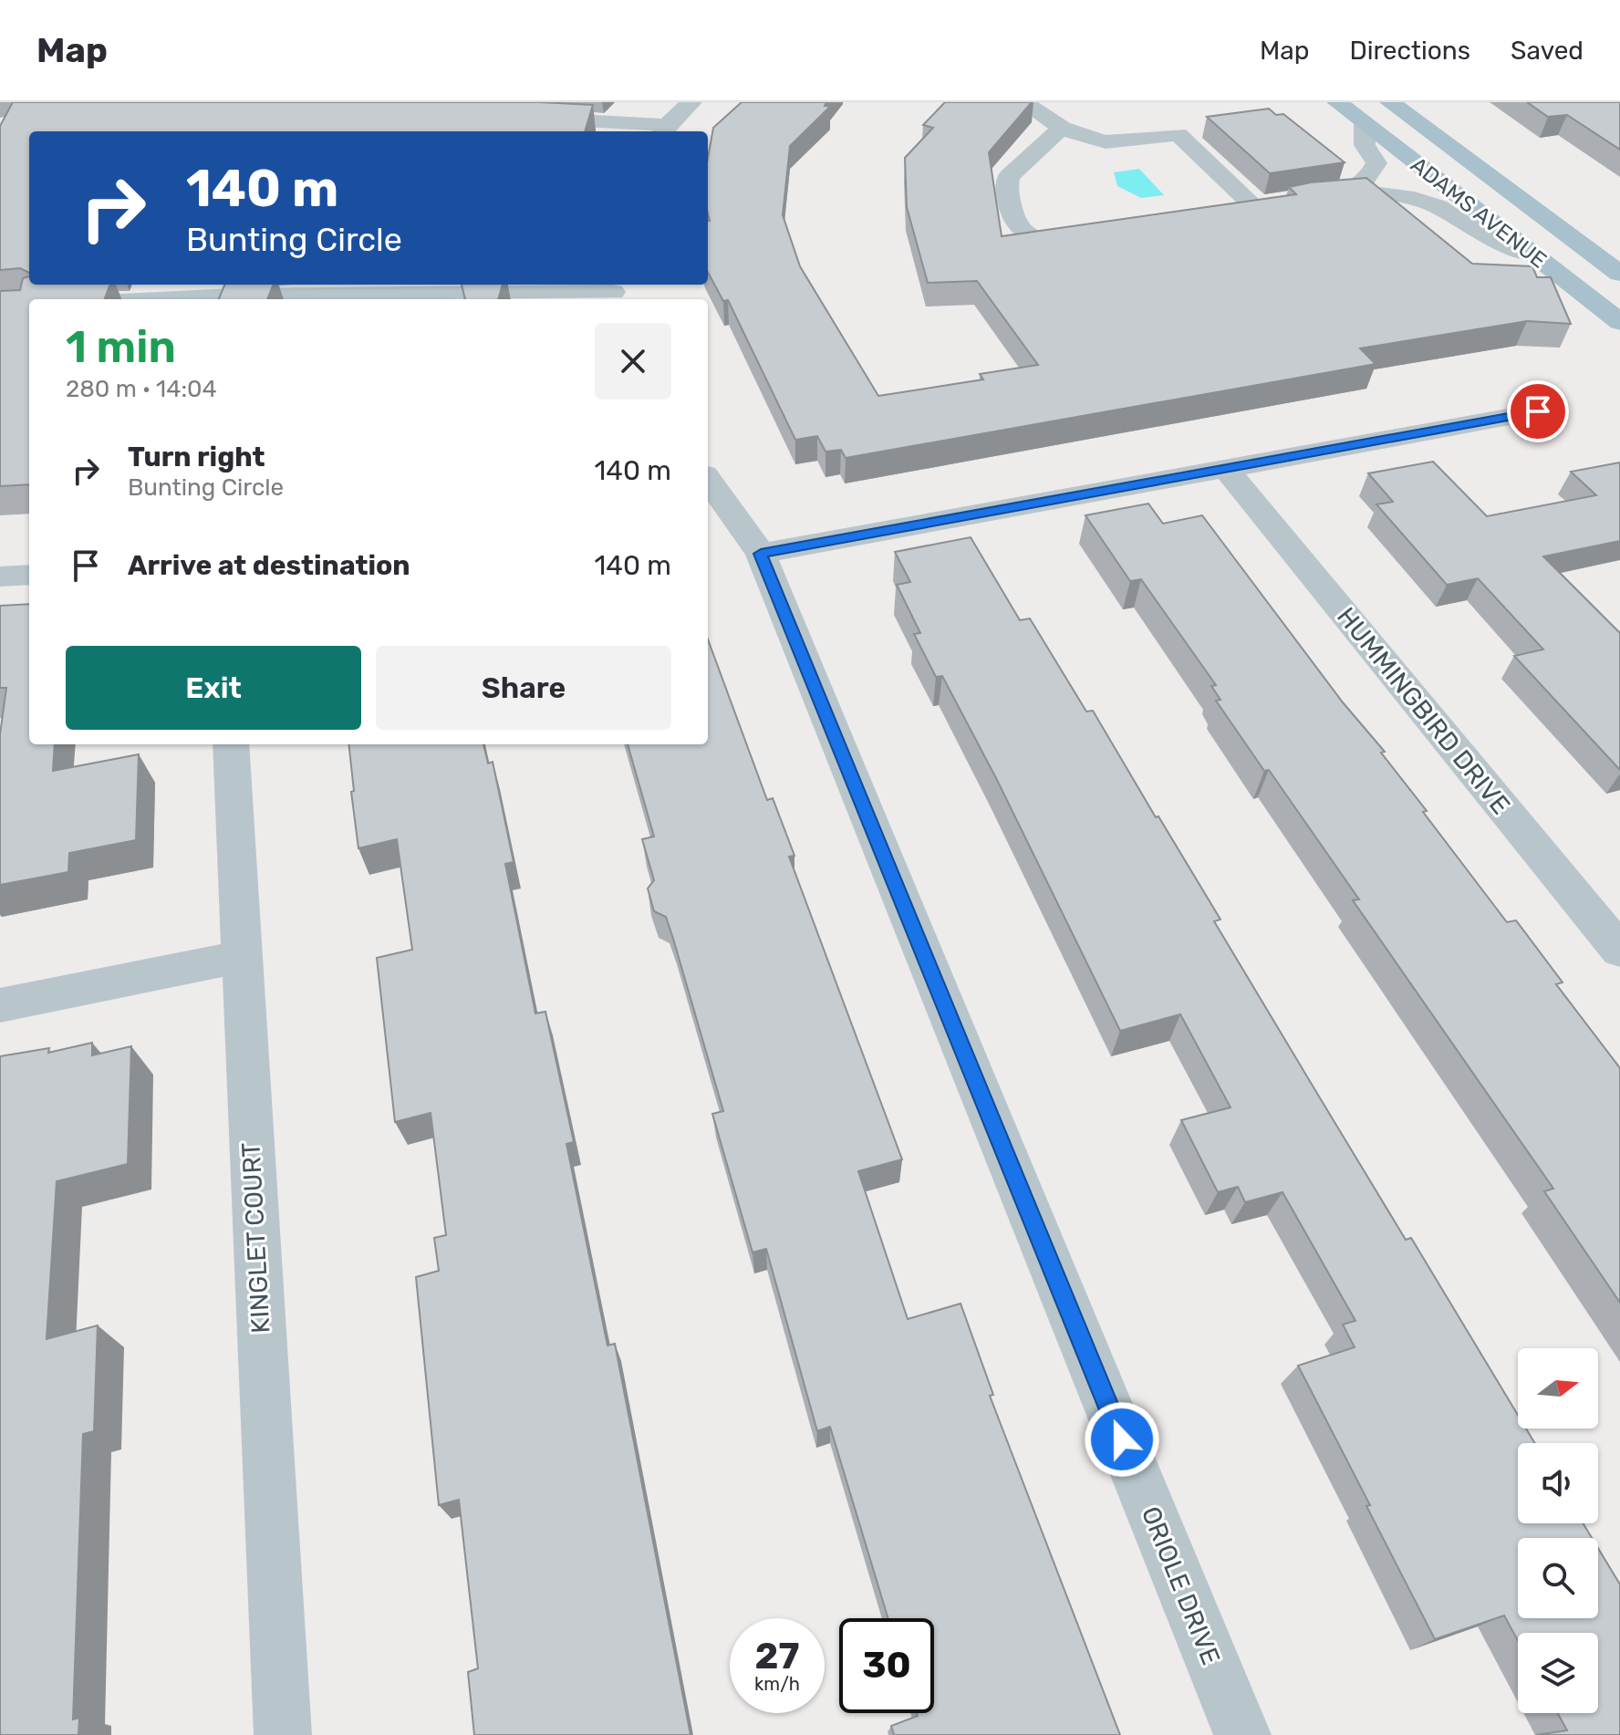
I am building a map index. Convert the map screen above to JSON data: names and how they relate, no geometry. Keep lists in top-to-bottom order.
{
  "streets": {
    "main road": ["ADAMS AVENUE"],
    "street": ["HUMMINGBIRD DRIVE", "KINGLET COURT", "ORIOLE DRIVE"]
  },
  "north": "right",
  "page": {
    "header": "Map",
    "nav": ["Map", "Directions", "Saved"],
    "turn": ["140 m", "Bunting Circle"],
    "heading": ["1 min", "280 m · 14:04"],
    "list": [
      {
        "name": "Turn right",
        "note": "Bunting Circle",
        "value": "140 m"
      },
      {
        "name": "Arrive at destination",
        "value": "140 m"
      }
    ],
    "buttons": ["Exit", "Share"],
    "speed": "27 km/h",
    "limit": "30"
  }
}
